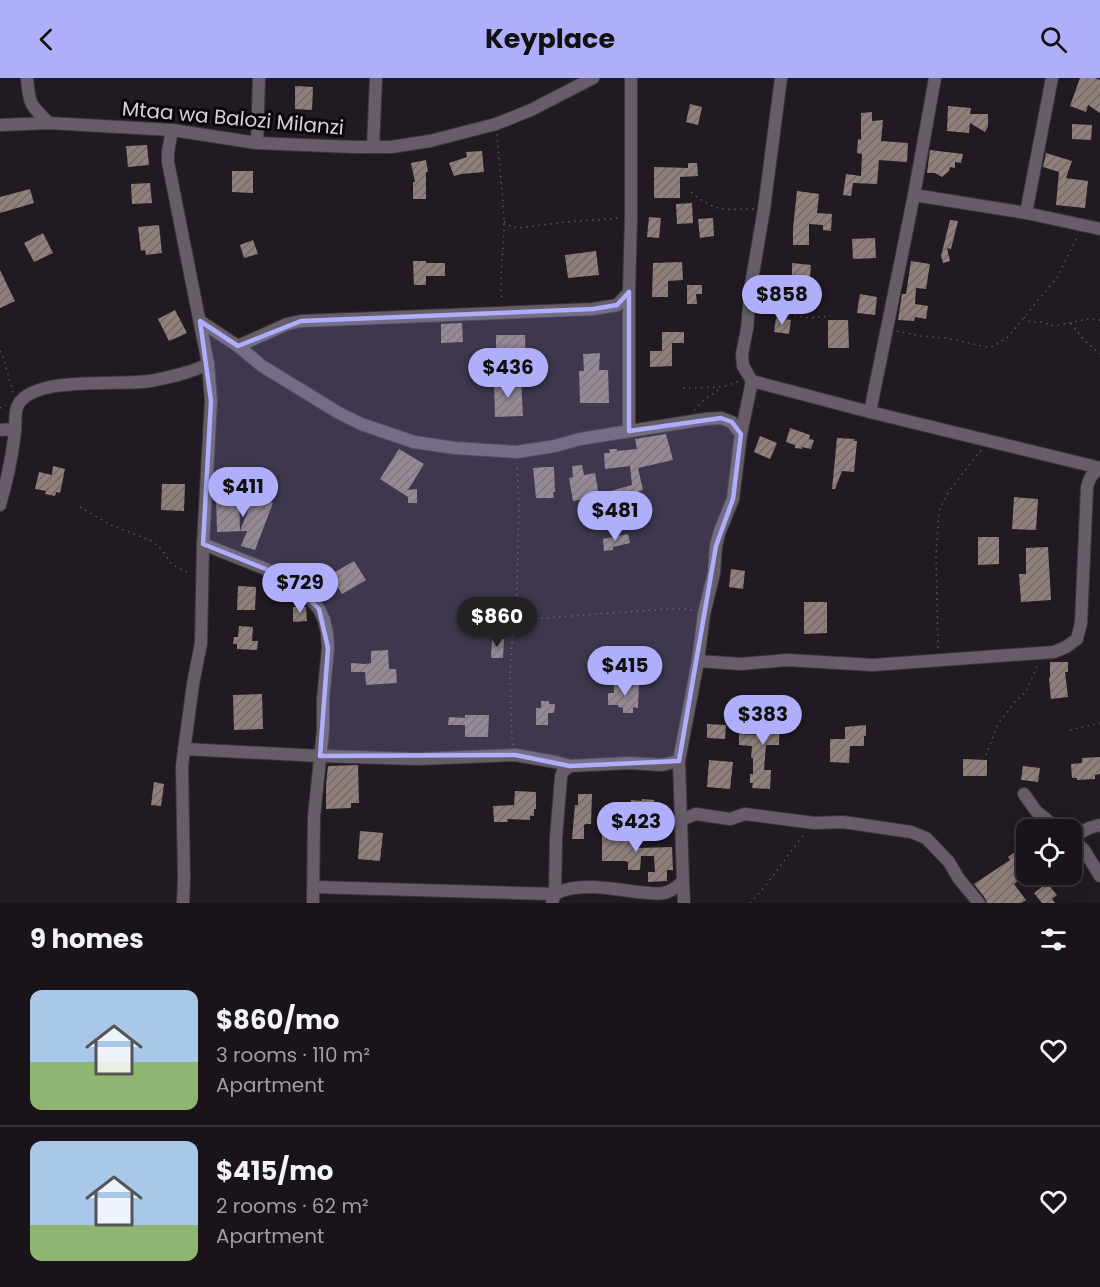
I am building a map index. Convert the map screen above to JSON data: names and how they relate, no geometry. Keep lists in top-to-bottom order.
{
  "streets": {
    "street": ["Mtaa wa Balozi Milanzi"]
  },
  "page": {
    "header": "Keyplace",
    "price": [
      "$858",
      "$436",
      "$411",
      "$481",
      "$729",
      "$860",
      "$415",
      "$383",
      "$423"
    ],
    "heading": "9 homes",
    "list": [
      {
        "name": "$860/mo",
        "note": "3 rooms · 110 m² · Apartment"
      },
      {
        "name": "$415/mo",
        "note": "2 rooms · 62 m² · Apartment"
      }
    ]
  }
}
